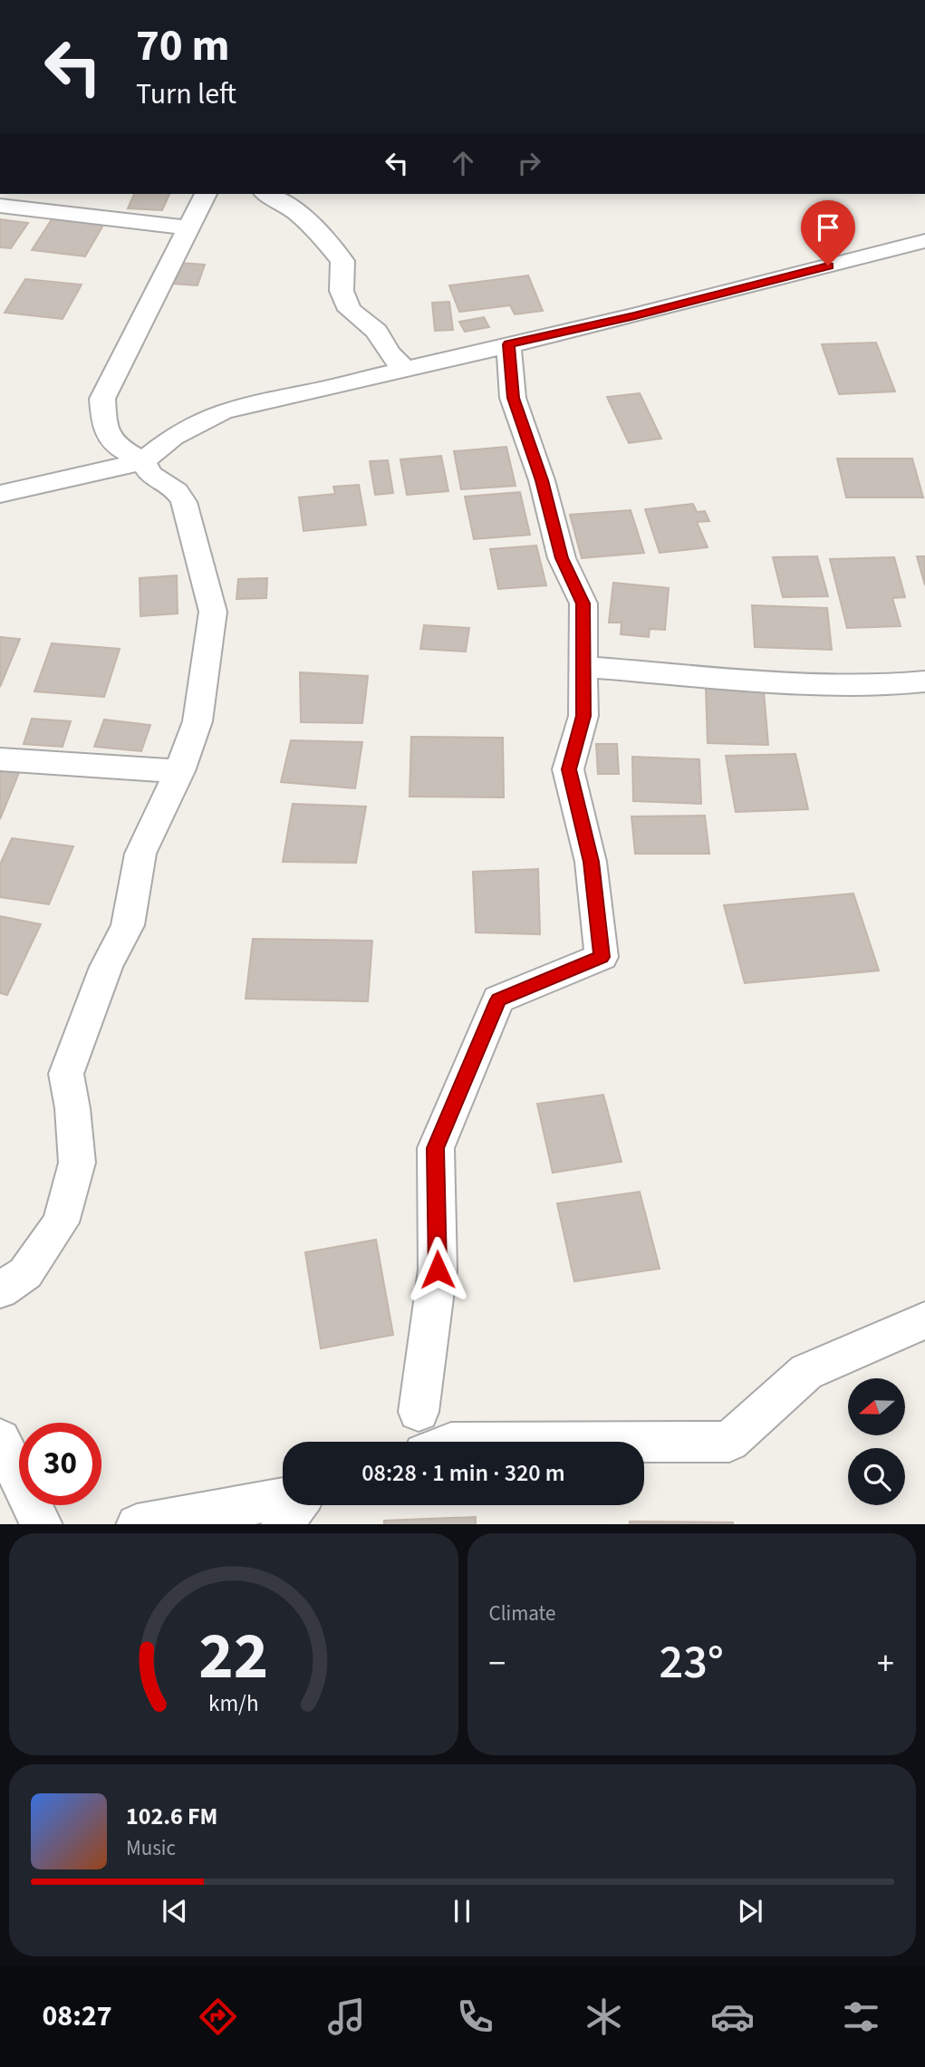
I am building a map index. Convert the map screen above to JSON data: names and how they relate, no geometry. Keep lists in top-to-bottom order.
{
  "north": "left",
  "page": {
    "turn": ["70 m", "Turn left"],
    "limit": "30",
    "trip": "08:28 · 1 min · 320 m",
    "tile": "Climate",
    "heat": ["−", "23°", "+"],
    "song": ["102.6 FM", "Music"],
    "tabs": "08:27",
    "gauge": ["22", "km/h"]
  }
}
